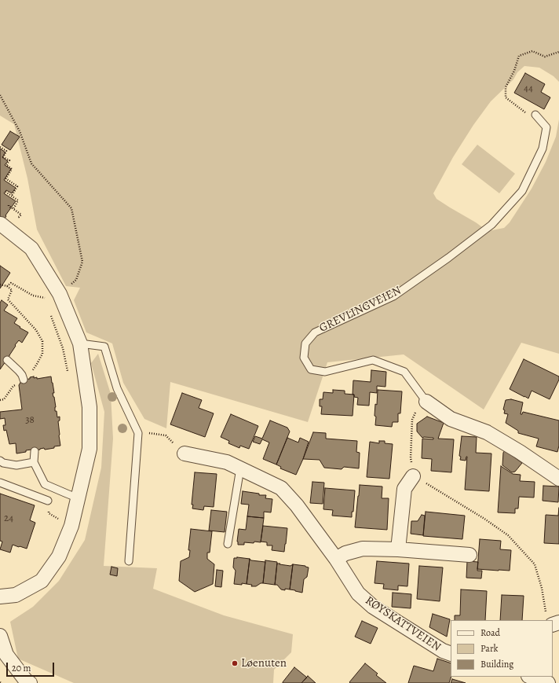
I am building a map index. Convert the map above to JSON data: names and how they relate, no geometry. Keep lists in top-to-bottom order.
{
  "streets": {
    "street": ["GREVLINGVEIEN", "RØYSKATTVEIEN"]
  },
  "places": ["Løenuten"],
  "house_numbers": ["44", "38", "24"],
  "legend": ["Road", "Park", "Building"],
  "scale_bar": "20 m"
}
